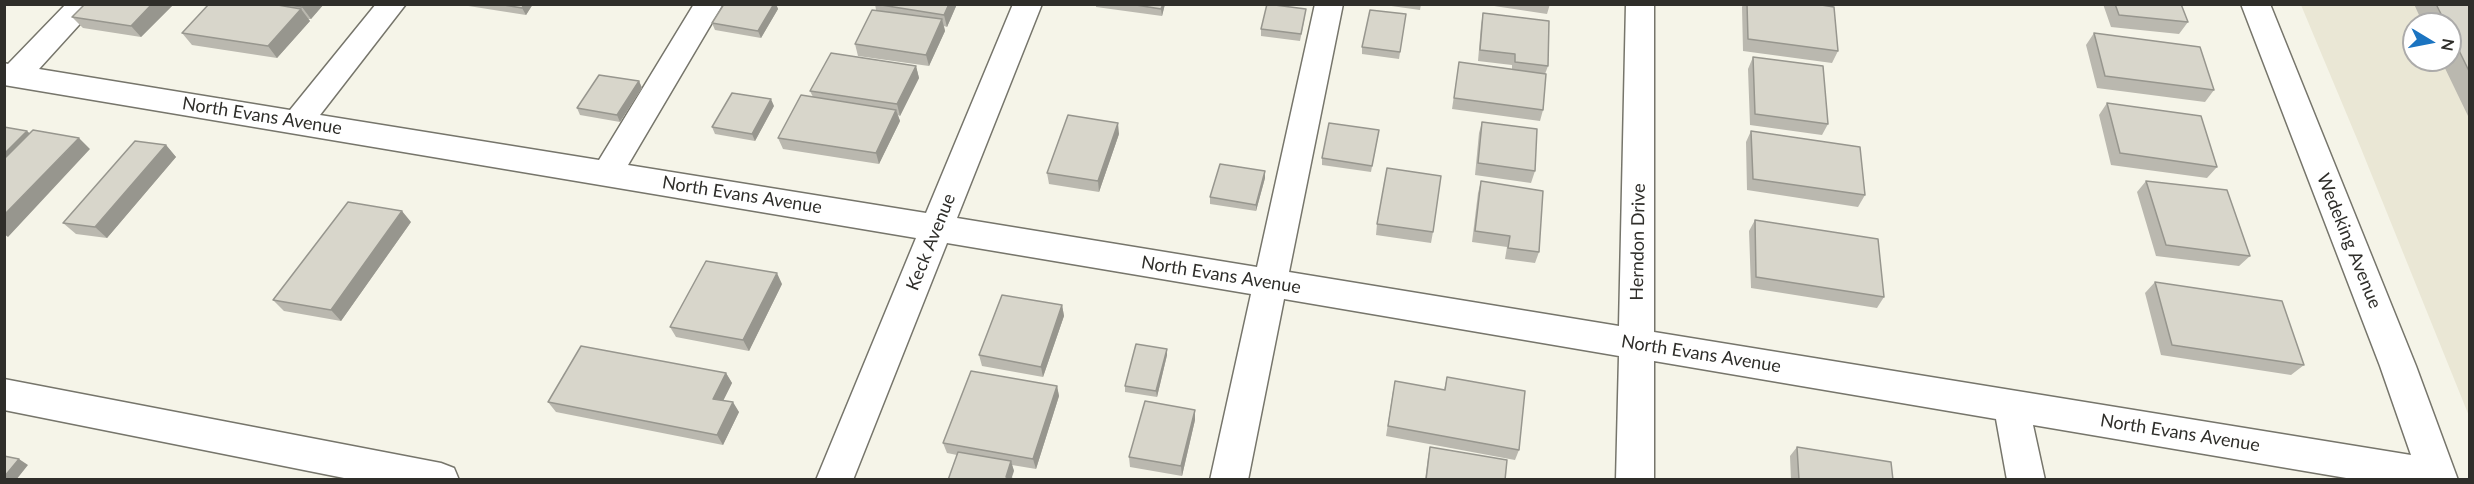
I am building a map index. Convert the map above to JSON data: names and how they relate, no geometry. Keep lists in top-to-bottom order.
{
  "streets": {
    "street": [
      "North Evans Avenue",
      "Wedeking Avenue",
      "Keck Avenue",
      "Herndon Drive"
    ]
  },
  "crossings": [
    ["North Evans Avenue", "Wedeking Avenue"],
    ["North Evans Avenue", "Keck Avenue"],
    ["North Evans Avenue", "Herndon Drive"]
  ],
  "north": "right"
}
